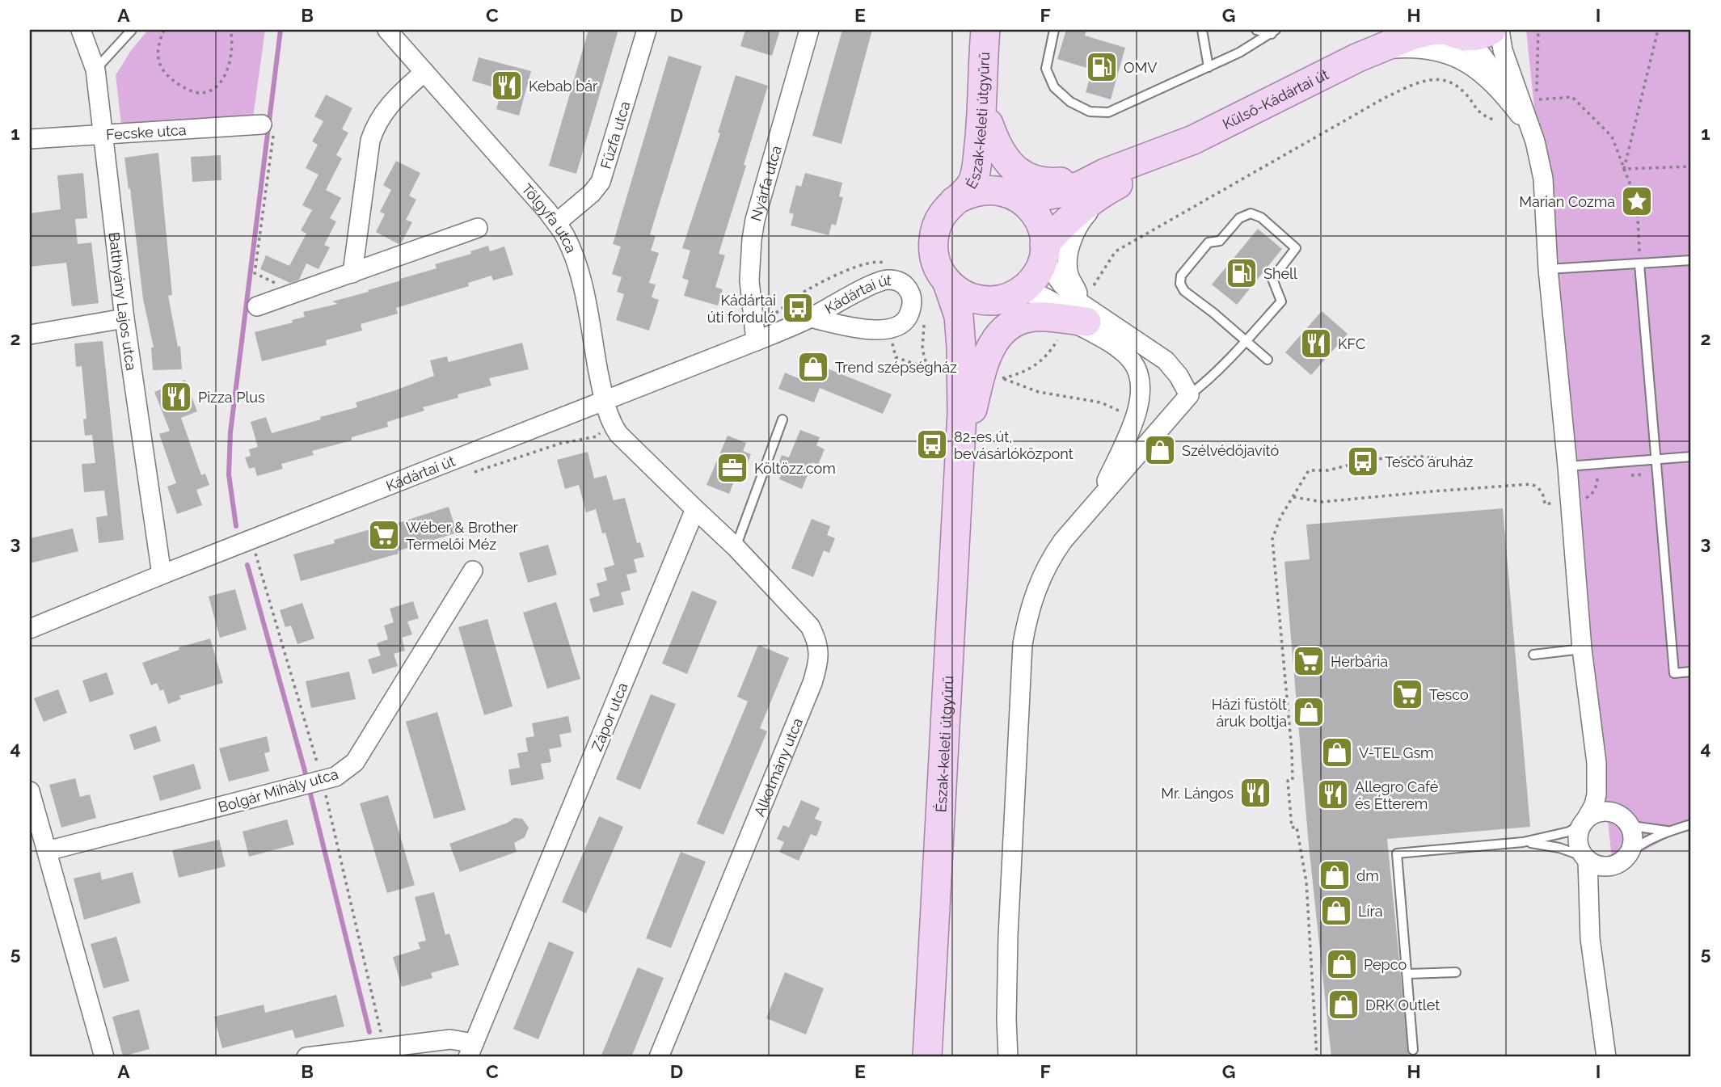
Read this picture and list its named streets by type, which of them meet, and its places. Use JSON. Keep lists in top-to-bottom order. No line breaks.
{"streets":{"main road":["Külső-Kádártai út","Észak-keleti útgyűrű"],"street":["Fecske utca","Fűzfa utca","Nyárfa utca","Tölgyfa utca","Kádártai út","Batthyány Lajos utca","Zápor utca","Alkotmány utca","Bolgár Mihály utca"]},"crossings":[["Fecske utca","Batthyány Lajos utca"],["Fűzfa utca","Tölgyfa utca"],["Nyárfa utca","Kádártai út"],["Tölgyfa utca","Kádártai út"],["Kádártai út","Batthyány Lajos utca"],["Zápor utca","Alkotmány utca"]],"places":{"fuel station":["OMV","Shell"],"restaurant":["Kebab bár","KFC","Pizza Plus","Mr. Lángos","Allegro Café és Étterem"],"place":["Marian Cozma"],"bus stop":["Kádártai úti forduló","82-es út, bevásárlóközpont","Tesco áruház"],"shop":["Trend szépségház","Szélvédőjavító","Házi füstölt áruk boltja","V-TEL Gsm","dm","Líra","Pepco","DRK Outlet"],"office":["Költözz.com"],"supermarket":["Wéber & Brother Termelői Méz","Herbária","Tesco"]},"grid":{"columns":["A","B","C","D","E","F","G","H","I"],"rows":["1","2","3","4","5"]}}
